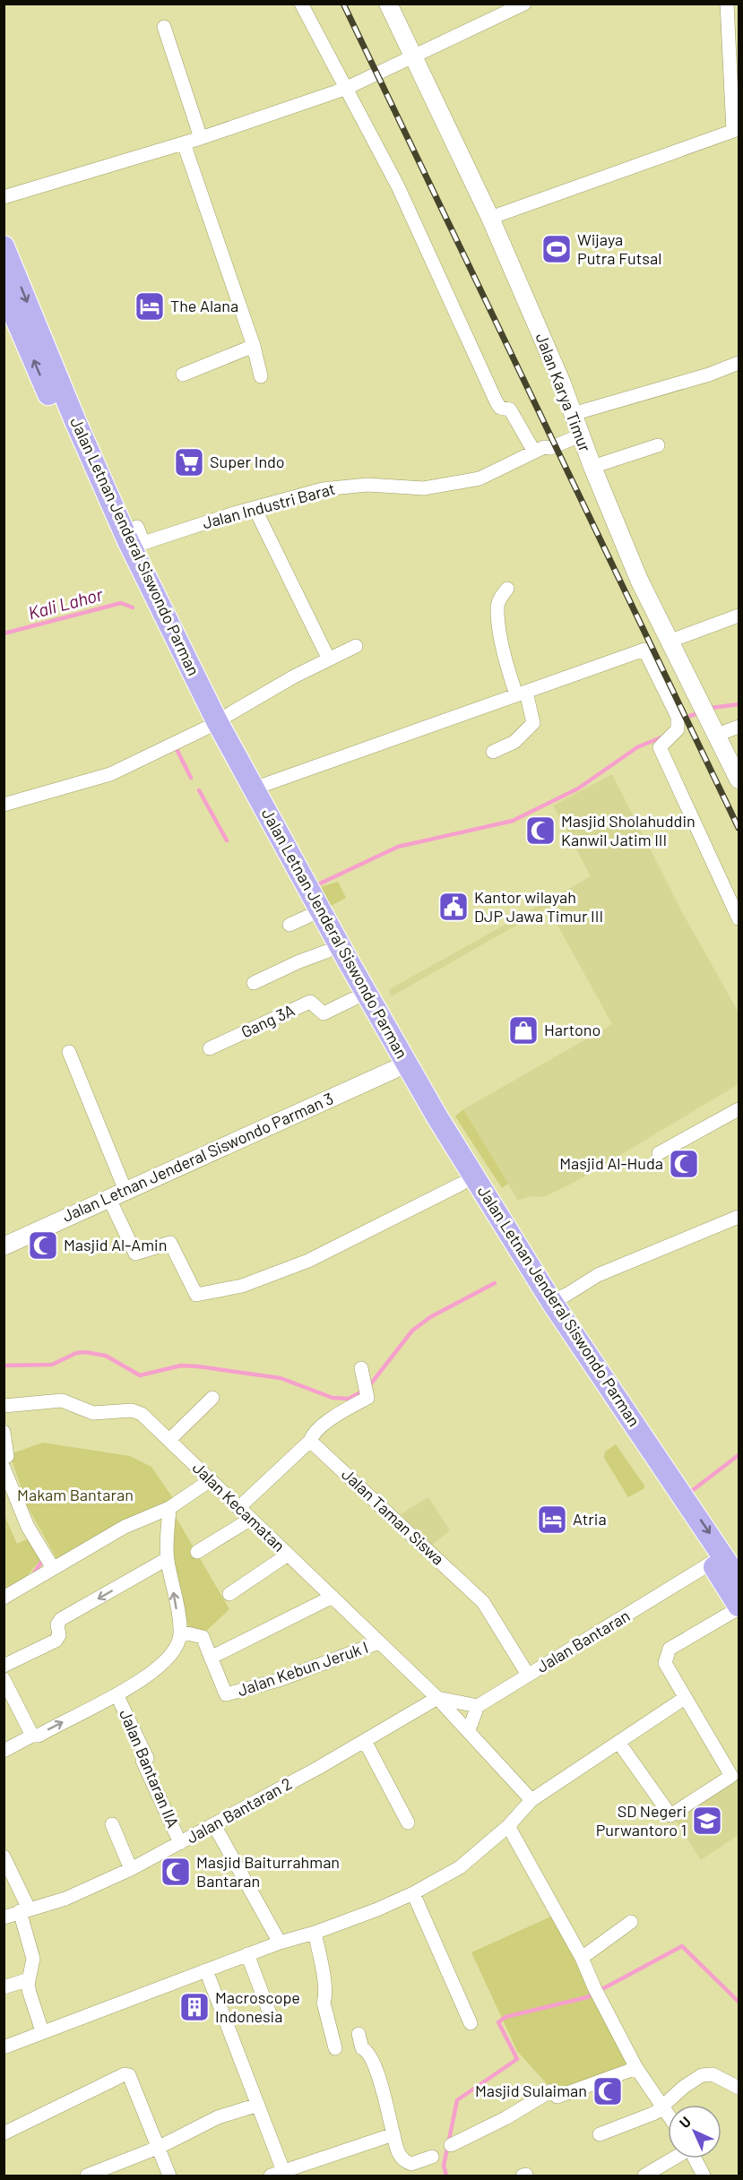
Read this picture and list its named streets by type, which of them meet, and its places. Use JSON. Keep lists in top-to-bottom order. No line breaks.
{"streets":{"main road":["Jalan Letnan Jenderal Siswondo Parman"],"street":["Jalan Karya Timur","Jalan Industri Barat","Gang 3A","Jalan Letnan Jenderal Siswondo Parman 3","Jalan Kecamatan","Jalan Taman Siswa","Jalan Bantaran","Jalan Kebun Jeruk I","Jalan Bantaran IIA","Jalan Bantaran 2"]},"crossings":[["Jalan Karya Timur","Jalan Industri Barat"],["Jalan Industri Barat","Jalan Letnan Jenderal Siswondo Parman"],["Jalan Letnan Jenderal Siswondo Parman","Gang 3A"],["Jalan Letnan Jenderal Siswondo Parman","Jalan Letnan Jenderal Siswondo Parman 3"],["Jalan Letnan Jenderal Siswondo Parman","Jalan Bantaran"],["Jalan Kecamatan","Jalan Kebun Jeruk I"],["Jalan Kecamatan","Jalan Bantaran 2"],["Jalan Taman Siswa","Jalan Bantaran"],["Jalan Bantaran IIA","Jalan Bantaran 2"]],"water":["Kali Lahor"],"parks":["Makam Bantaran"],"places":{"sports":["Wijaya Putra Futsal"],"hotel":["The Alana","Atria"],"supermarket":["Super Indo"],"mosque":["Masjid Sholahuddin Kanwil Jatim III","Masjid Al-Huda","Masjid Al-Amin","Masjid Baiturrahman Bantaran","Masjid Sulaiman"],"public building":["Kantor wilayah DJP Jawa Timur III"],"shop":["Hartono"],"school or university":["SD Negeri Purwantoro 1"],"building":["Macroscope Indonesia"]},"north":"top left"}
